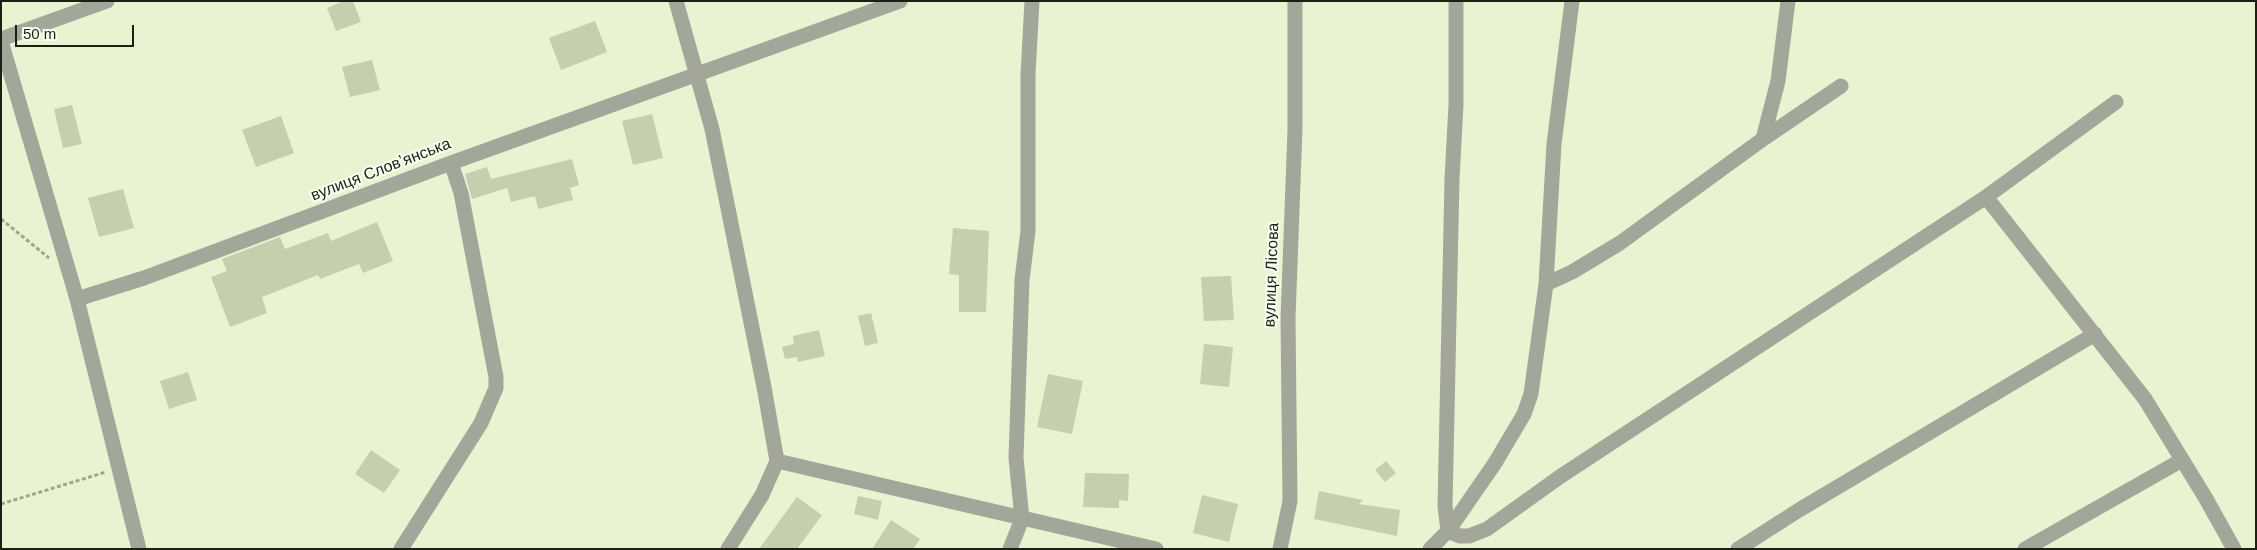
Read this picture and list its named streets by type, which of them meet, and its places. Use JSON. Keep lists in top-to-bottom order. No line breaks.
{"streets":{"street":["вулиця Словʼянська","вулиця Лісова"]},"scale_bar":"50 m"}
